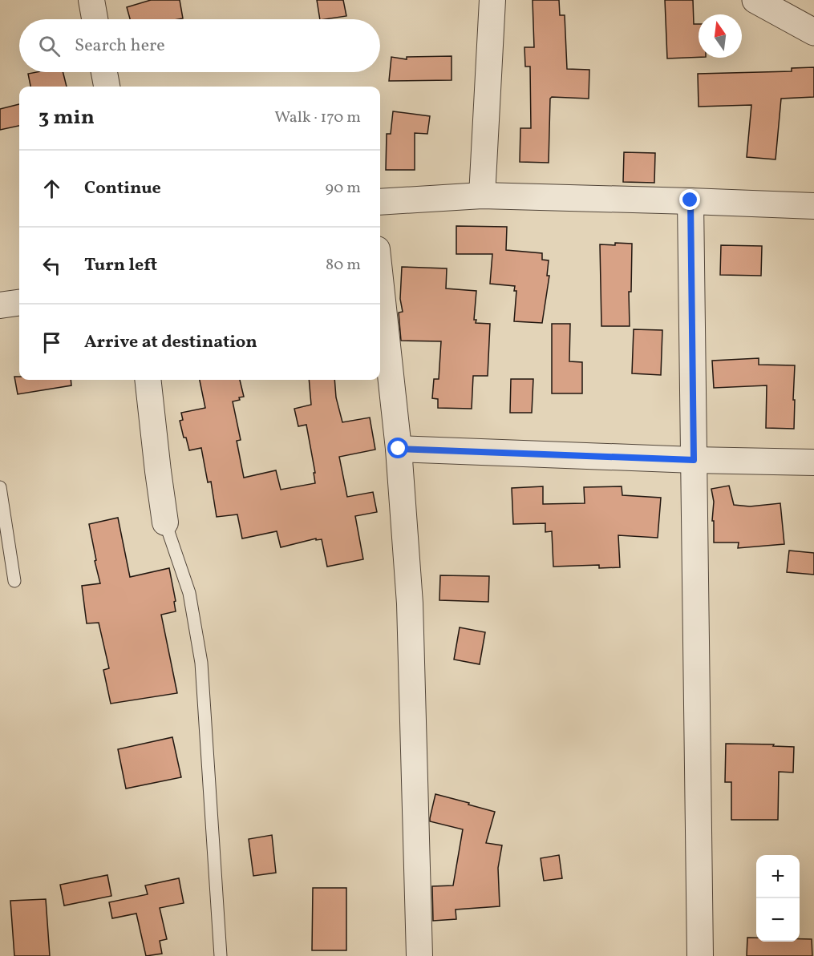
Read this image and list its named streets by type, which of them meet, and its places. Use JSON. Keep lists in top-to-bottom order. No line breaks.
{"north":"top","page":{"search":"Search here","heading":["3 min","Walk · 170 m"],"list":[["Continue","90 m"],["Turn left","80 m"],"Arrive at destination"],"map_buttons":["+","−"]}}
